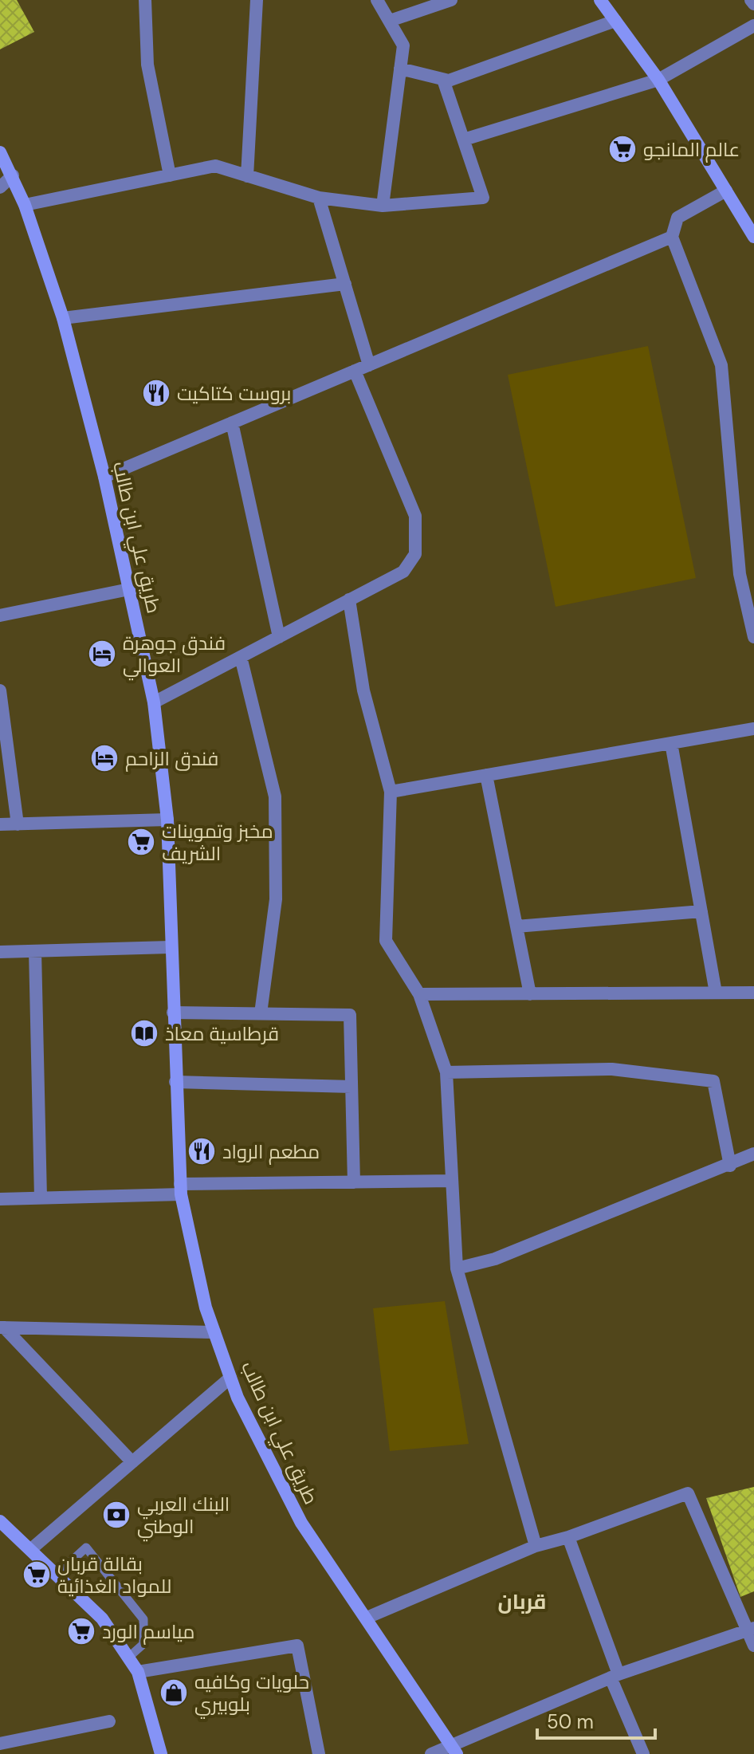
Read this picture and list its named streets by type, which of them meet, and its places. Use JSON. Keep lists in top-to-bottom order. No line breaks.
{"streets":{"main road":["طريق علي ابن طالب"]},"districts":["قربان"],"places":{"supermarket":["عالم المانجو","مخبز وتموينات الشريف","بقالة قربان للمواد الغذائية","مياسم الورد"],"restaurant":["بروست كتاكيت","مطعم الرواد"],"hotel":["فندق جوهرة العوالي","فندق الزاحم"],"library":["قرطاسية معاذ"],"bank":["البنك العربي الوطني"],"shop":["حلويات وكافيه بلوبيري"]},"scale_bar":"50 m"}
